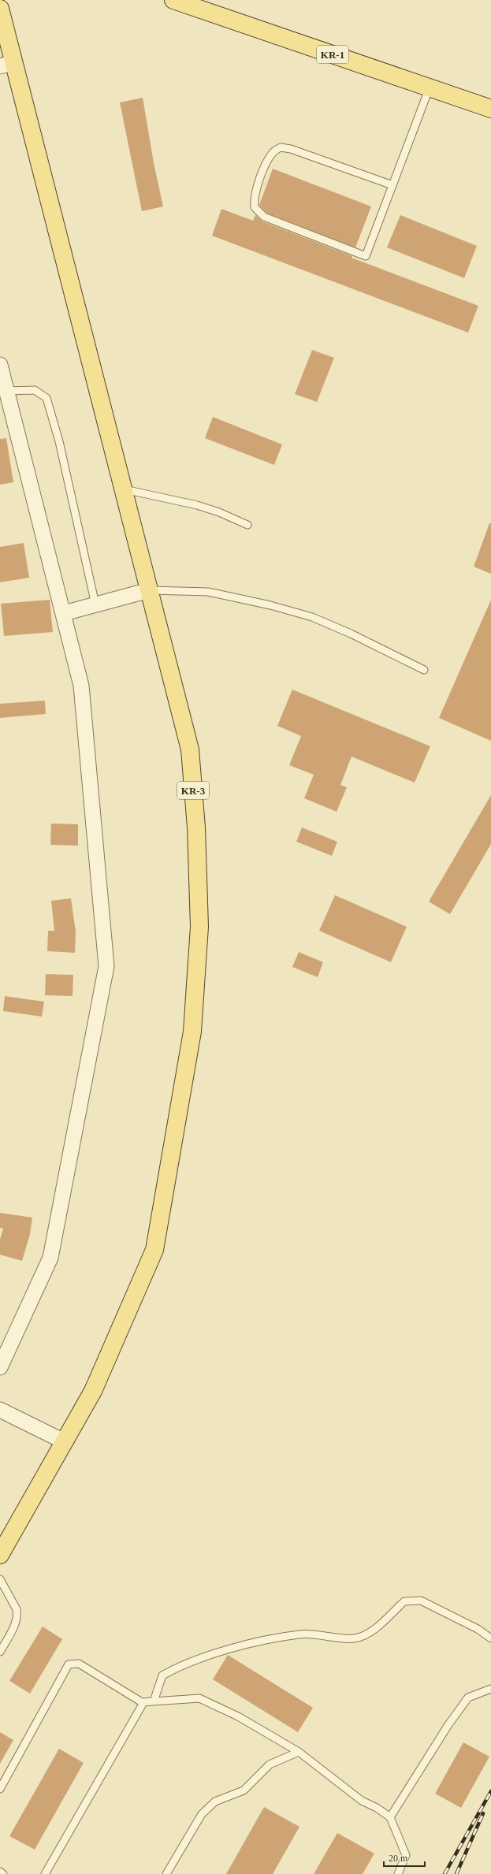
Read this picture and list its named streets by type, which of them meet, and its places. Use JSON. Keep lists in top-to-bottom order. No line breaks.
{"streets":{"main road":["KR-1","KR-3"]},"scale_bar":"20 m"}
